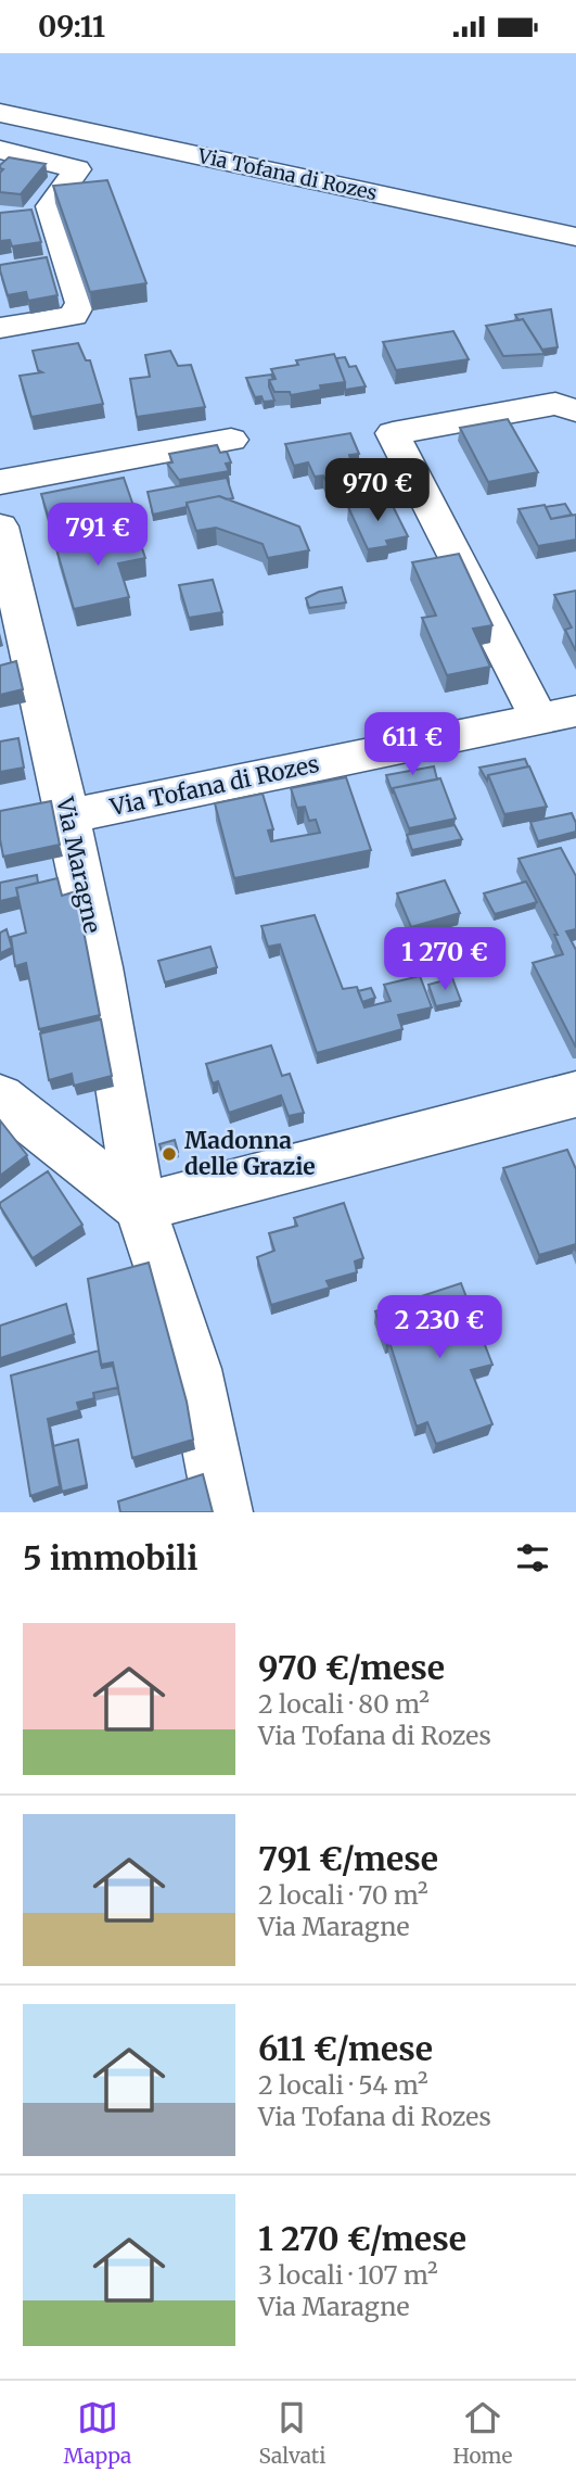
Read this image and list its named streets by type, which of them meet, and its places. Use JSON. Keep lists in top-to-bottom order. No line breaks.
{"streets":{"street":["Via Tofana di Rozes","Via Maragne"]},"crossings":[["Via Tofana di Rozes","Via Maragne"]],"places":["Madonna delle Grazie"],"page":{"status":"09:11","price":["970 €","791 €","611 €","1 270 €","2 230 €"],"heading":"5 immobili","list":[{"name":"970 €/mese","note":"2 locali · 80 m² · Via Tofana di Rozes"},{"name":"791 €/mese","note":"2 locali · 70 m² · Via Maragne"},{"name":"611 €/mese","note":"2 locali · 54 m² · Via Tofana di Rozes"},{"name":"1 270 €/mese","note":"3 locali · 107 m² · Via Maragne"}],"tabs":["Mappa","Salvati","Home"]}}
